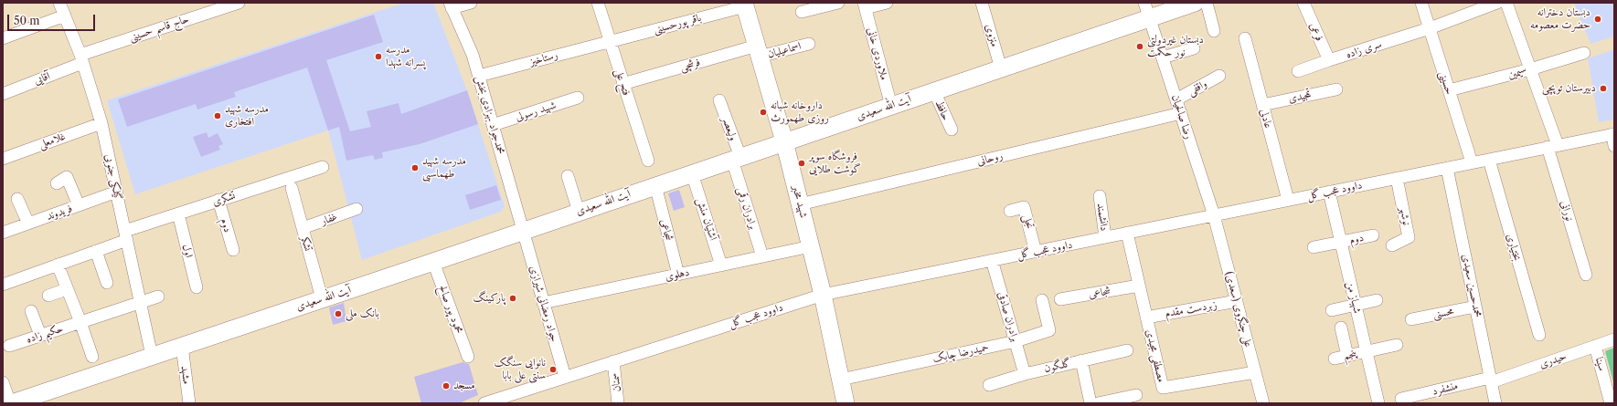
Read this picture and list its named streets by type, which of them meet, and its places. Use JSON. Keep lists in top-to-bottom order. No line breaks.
{"streets":{"main road":["آیت الله سعیدی","شهید مخبر"],"street":["باقر پورحسینی","حاج قاسم حسینی","فرعی","منزوی","سری زاده","اسماعیلیان","ملاوردی خانی","رستاخیز","فرشچی","سیمین","آقایی","فتح علی","حسینی","واقفی","تمجیدی","حافظ","شهید رسولی","محمدجواد بهزادی بخش","رضا صالحیان","عادلی","ولیعصر","غلامعلی","روحانی","گیلکی جنوبی","داوود عجب گل","تشکری","برادران رقمی","نورانی","فریدوند","نوشهر","دانشمند","غفار","آشتیان منش","تجلی","دوم","شجاعی","تشکر","بختیاری","اول","دهلوی","محمدحسین سعیدی","شهباز من","جواد رمضانی شیرازی","محمود پور صالح","زبردست مقدم","علی چنگروی (سعدی)","محسنی","برادران صادقی","حکیم زاده","حمیدرضا چابک","پنجم","مصطفی مجیدی","حیدری","سینا","گلگون","مشهد","سمنان","منشفرد"]},"crossings":[["باقر پورحسینی","رستاخیز"],["باقر پورحسینی","فتح علی"],["باقر پورحسینی","شهید مخبر"],["حاج قاسم حسینی","آقایی"],["حاج قاسم حسینی","گیلکی جنوبی"],["فرعی","سری زاده"],["منزوی","آیت الله سعیدی"],["سری زاده","حسینی"],["اسماعیلیان","فرشچی"],["اسماعیلیان","شهید مخبر"],["ملاوردی خانی","آیت الله سعیدی"],["رستاخیز","فتح علی"],["رستاخیز","محمدجواد بهزادی بخش"],["فرشچی","فتح علی"],["فرشچی","شهید مخبر"],["سیمین","حسینی"],["آقایی","گیلکی جنوبی"],["حسینی","داوود عجب گل"],["واقفی","رضا صالحیان"],["تمجیدی","عادلی"],["آیت الله سعیدی","حافظ"],["آیت الله سعیدی","محمدجواد بهزادی بخش"],["آیت الله سعیدی","رضا صالحیان"],["آیت الله سعیدی","ولیعصر"],["آیت الله سعیدی","گیلکی جنوبی"],["آیت الله سعیدی","شهید مخبر"],["آیت الله سعیدی","برادران رقمی"],["آیت الله سعیدی","آشتیان منش"],["آیت الله سعیدی","شجاعی"],["آیت الله سعیدی","تشکر"],["آیت الله سعیدی","جواد رمضانی شیرازی"],["آیت الله سعیدی","محمود پور صالح"],["آیت الله سعیدی","مشهد"],["شهید رسولی","محمدجواد بهزادی بخش"],["محمدجواد بهزادی بخش","جواد رمضانی شیرازی"],["رضا صالحیان","روحانی"],["رضا صالحیان","داوود عجب گل"],["رضا صالحیان","علی چنگروی (سعدی)"],["عادلی","داوود عجب گل"],["ولیعصر","برادران رقمی"],["غلامعلی","گیلکی جنوبی"],["روحانی","شهید مخبر"],["گیلکی جنوبی","تشکری"],["گیلکی جنوبی","فریدوند"],["گیلکی جنوبی","حکیم زاده"],["داوود عجب گل","شهید مخبر"],["داوود عجب گل","نورانی"],["داوود عجب گل","نوشهر"],["داوود عجب گل","دانشمند"],["داوود عجب گل","تجلی"],["داوود عجب گل","بختیاری"],["داوود عجب گل","محمدحسین سعیدی"],["داوود عجب گل","شهباز من"],["داوود عجب گل","جواد رمضانی شیرازی"],["داوود عجب گل","علی چنگروی (سعدی)"],["داوود عجب گل","برادران صادقی"],["داوود عجب گل","مصطفی مجیدی"],["داوود عجب گل","سمنان"],["تشکری","دوم"],["تشکری","اول"],["شهید مخبر","دهلوی"],["شهید مخبر","حمیدرضا چابک"],["برادران رقمی","دهلوی"],["غفار","تشکر"],["آشتیان منش","دهلوی"],["دوم","شهباز من"],["شجاعی","دهلوی"],["شجاعی","مصطفی مجیدی"],["دهلوی","جواد رمضانی شیرازی"],["محمدحسین سعیدی","محسنی"],["محمدحسین سعیدی","حیدری"],["محمدحسین سعیدی","منشفرد"],["شهباز من","پنجم"],["زبردست مقدم","علی چنگروی (سعدی)"],["زبردست مقدم","مصطفی مجیدی"],["علی چنگروی (سعدی)","مصطفی مجیدی"],["برادران صادقی","حمیدرضا چابک"],["برادران صادقی","گلگون"],["حیدری","سینا"],["حیدری","منشفرد"]],"places":["دبستان دخترانه حضرت معصومه","دبستان غیردولتی نور حکمت","مدرسه پسرانه شهدا","دبیرستان توپچی","داروخانه شبانه روزی طهمورث","مدرسه شهید افتخاری","فروشگاه سوپر گوشت طلایی","مدرسه شهید طهماسبی","پارکینگ","بانک ملی","نانوایی سنگک سنتی علی بابا","مسجد"],"scale_bar":"50 m"}
